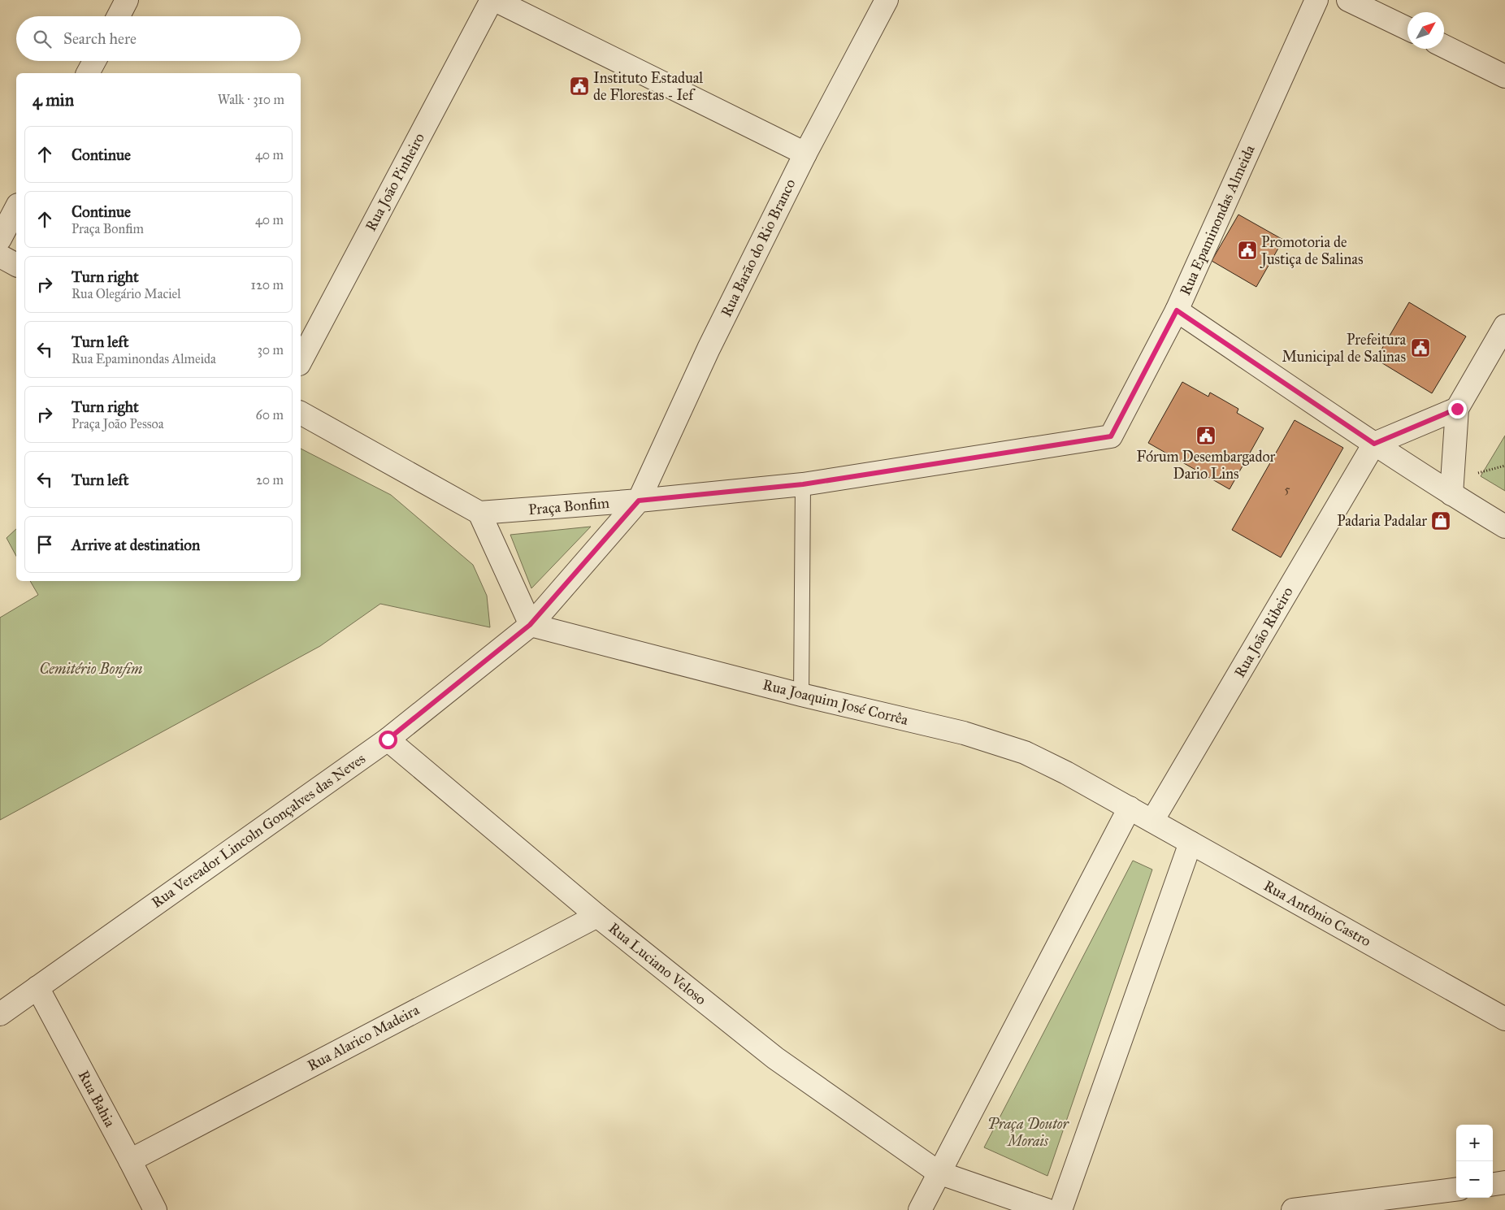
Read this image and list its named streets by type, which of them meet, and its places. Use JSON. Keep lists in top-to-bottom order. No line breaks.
{"streets":{"street":["Rua João Pinheiro","Rua Epaminondas Almeida","Rua Barão do Rio Branco","Praça Bonfim","Rua João Ribeiro","Rua Joaquim José Corrêa","Rua Vereador Lincoln Gonçalves das Neves","Rua Antônio Castro","Rua Luciano Veloso","Rua Alarico Madeira","Rua Bahia"]},"crossings":[["Rua Barão do Rio Branco","Praça Bonfim"],["Praça Bonfim","Rua Joaquim José Corrêa"],["Praça Bonfim","Rua Vereador Lincoln Gonçalves das Neves"],["Rua João Ribeiro","Rua Antônio Castro"],["Rua Joaquim José Corrêa","Rua Vereador Lincoln Gonçalves das Neves"],["Rua Joaquim José Corrêa","Rua Antônio Castro"],["Rua Vereador Lincoln Gonçalves das Neves","Rua Luciano Veloso"],["Rua Vereador Lincoln Gonçalves das Neves","Rua Bahia"],["Rua Luciano Veloso","Rua Alarico Madeira"],["Rua Alarico Madeira","Rua Bahia"]],"parks":["Cemitério Bonfim","Praça Doutor Morais"],"places":{"public building":["Instituto Estadual de Florestas - Ief","Promotoria de Justiça de Salinas","Prefeitura Municipal de Salinas","Fórum Desembargador Dario Lins"],"shop":["Padaria Padalar"]},"house_numbers":["5"],"north":"top right","page":{"search":"Search here","heading":["4 min","Walk · 310 m"],"list":[["Continue","40 m"],["Continue","Praça Bonfim","40 m"],["Turn right","Rua Olegário Maciel","120 m"],["Turn left","Rua Epaminondas Almeida","30 m"],["Turn right","Praça João Pessoa","60 m"],["Turn left","20 m"],"Arrive at destination"],"map_buttons":["+","−"]}}
